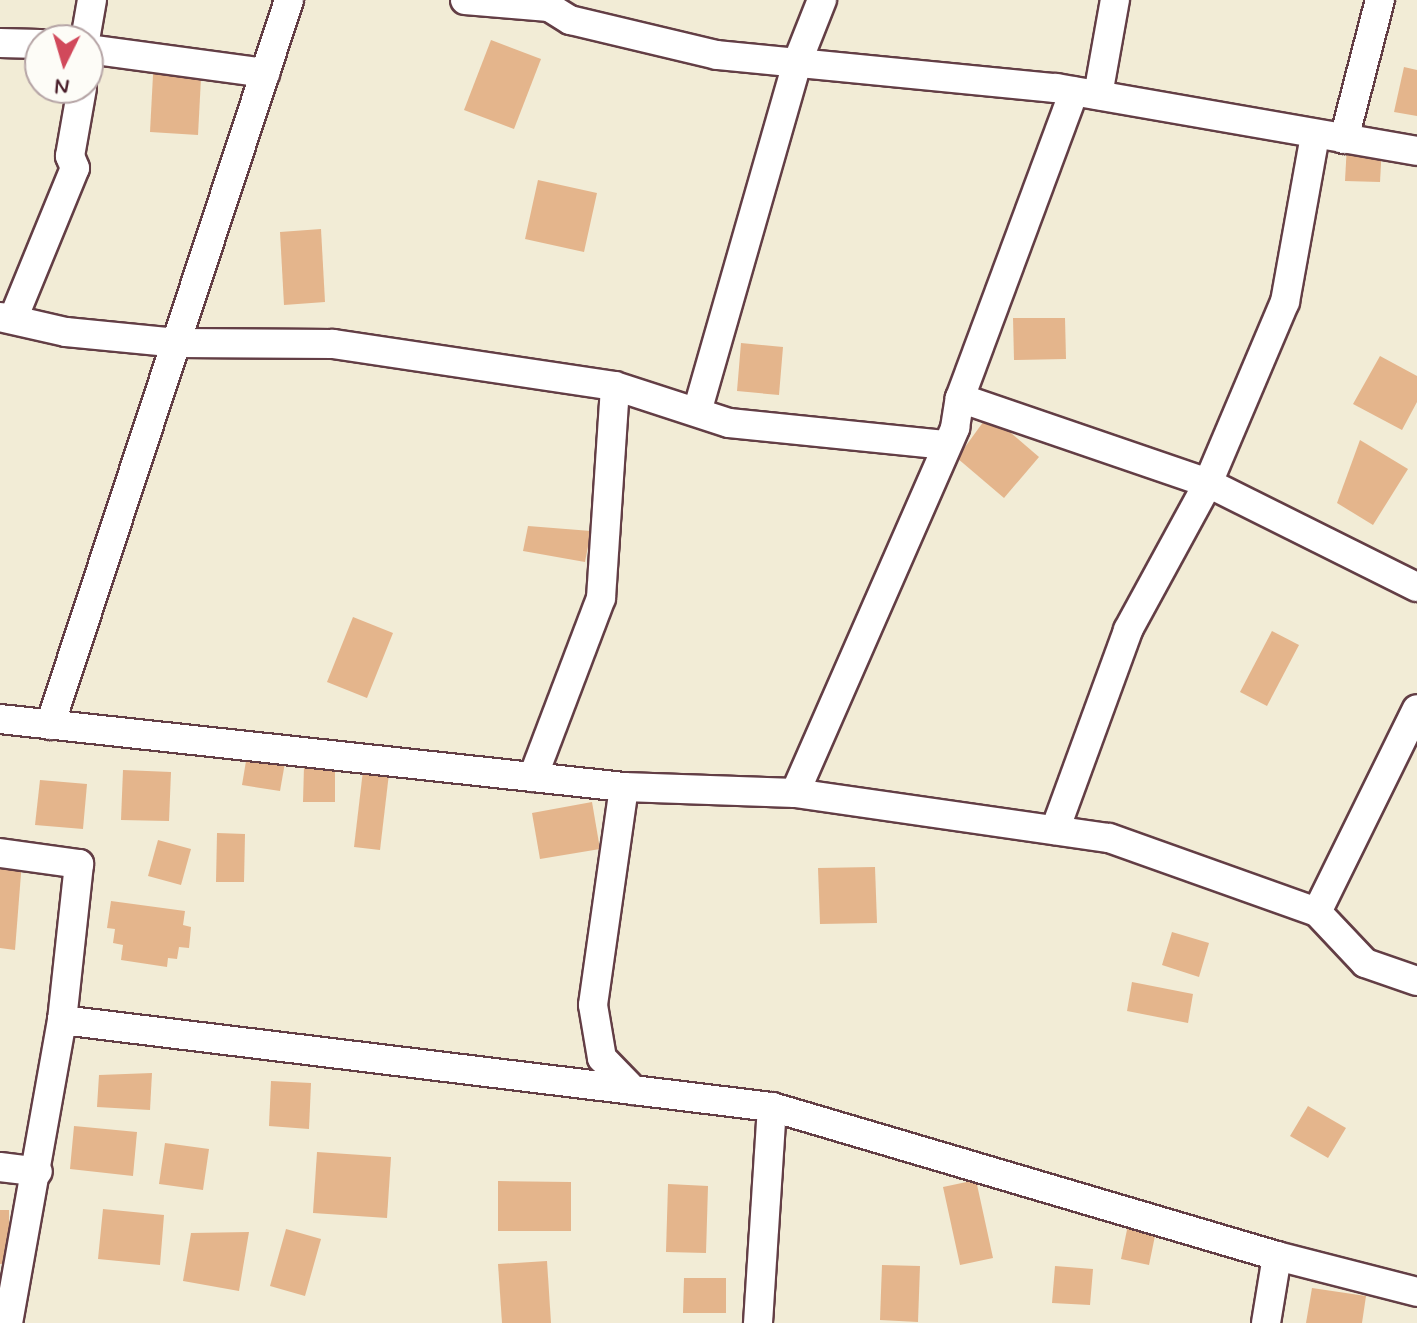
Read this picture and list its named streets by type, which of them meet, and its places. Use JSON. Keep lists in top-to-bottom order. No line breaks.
{"north":"bottom"}
